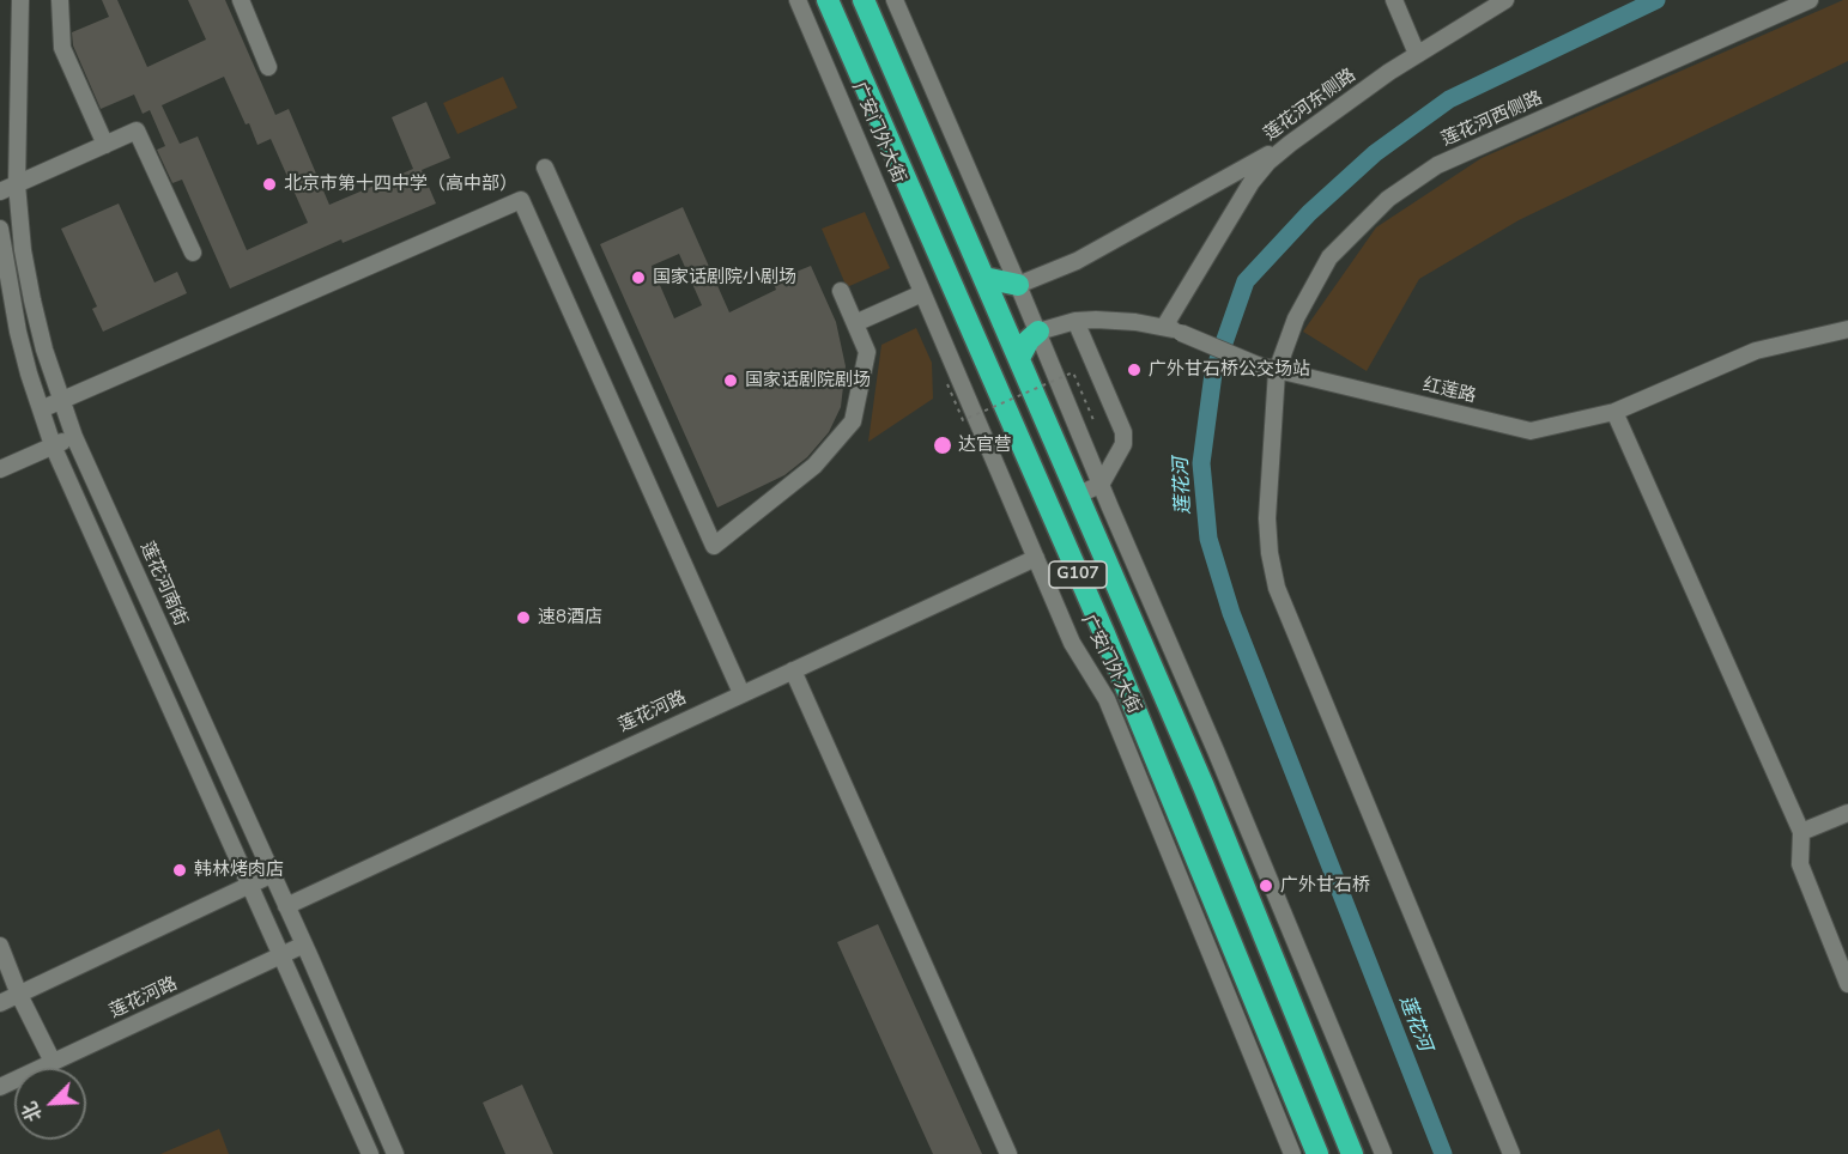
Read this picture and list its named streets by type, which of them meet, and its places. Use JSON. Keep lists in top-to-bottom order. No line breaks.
{"streets":{"highway":["广安门外大街","G107"],"street":["莲花河东侧路","莲花河西侧路","红莲路","莲花河南街","莲花河路"]},"crossings":[["莲花河东侧路","红莲路"],["莲花河西侧路","红莲路"],["广安门外大街","莲花河路"],["莲花河南街","莲花河路"]],"water":["莲花河"],"places":["北京市第十四中学（高中部）","国家话剧院小剧场","广外甘石桥公交场站","国家话剧院剧场","达官营","速8酒店","韩林烤肉店","广外甘石桥"],"north":"bottom left"}
